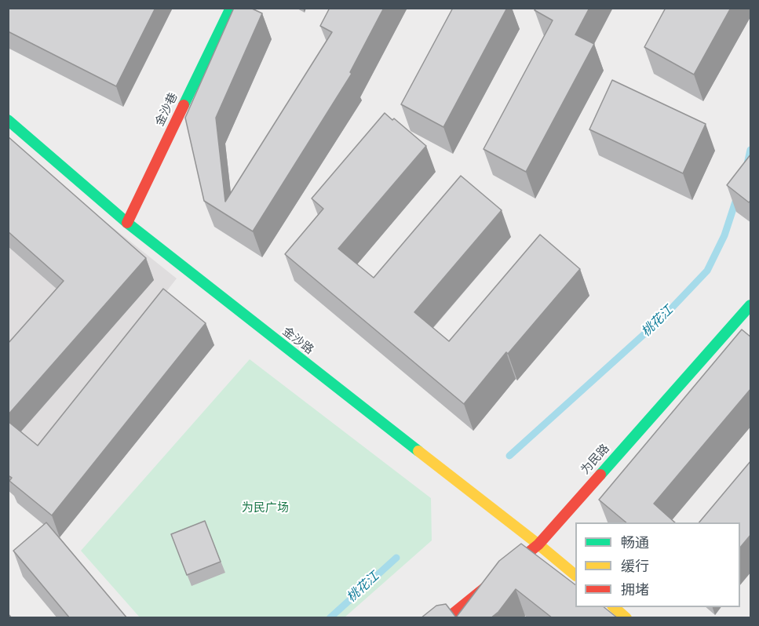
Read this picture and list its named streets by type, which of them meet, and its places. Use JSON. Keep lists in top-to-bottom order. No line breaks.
{"streets":{"street":["金沙巷","金沙路","为民路"]},"crossings":[["金沙巷","金沙路"],["金沙路","为民路"]],"water":["桃花江"],"parks":["为民广场"],"legend":["畅通","缓行","拥堵"]}
